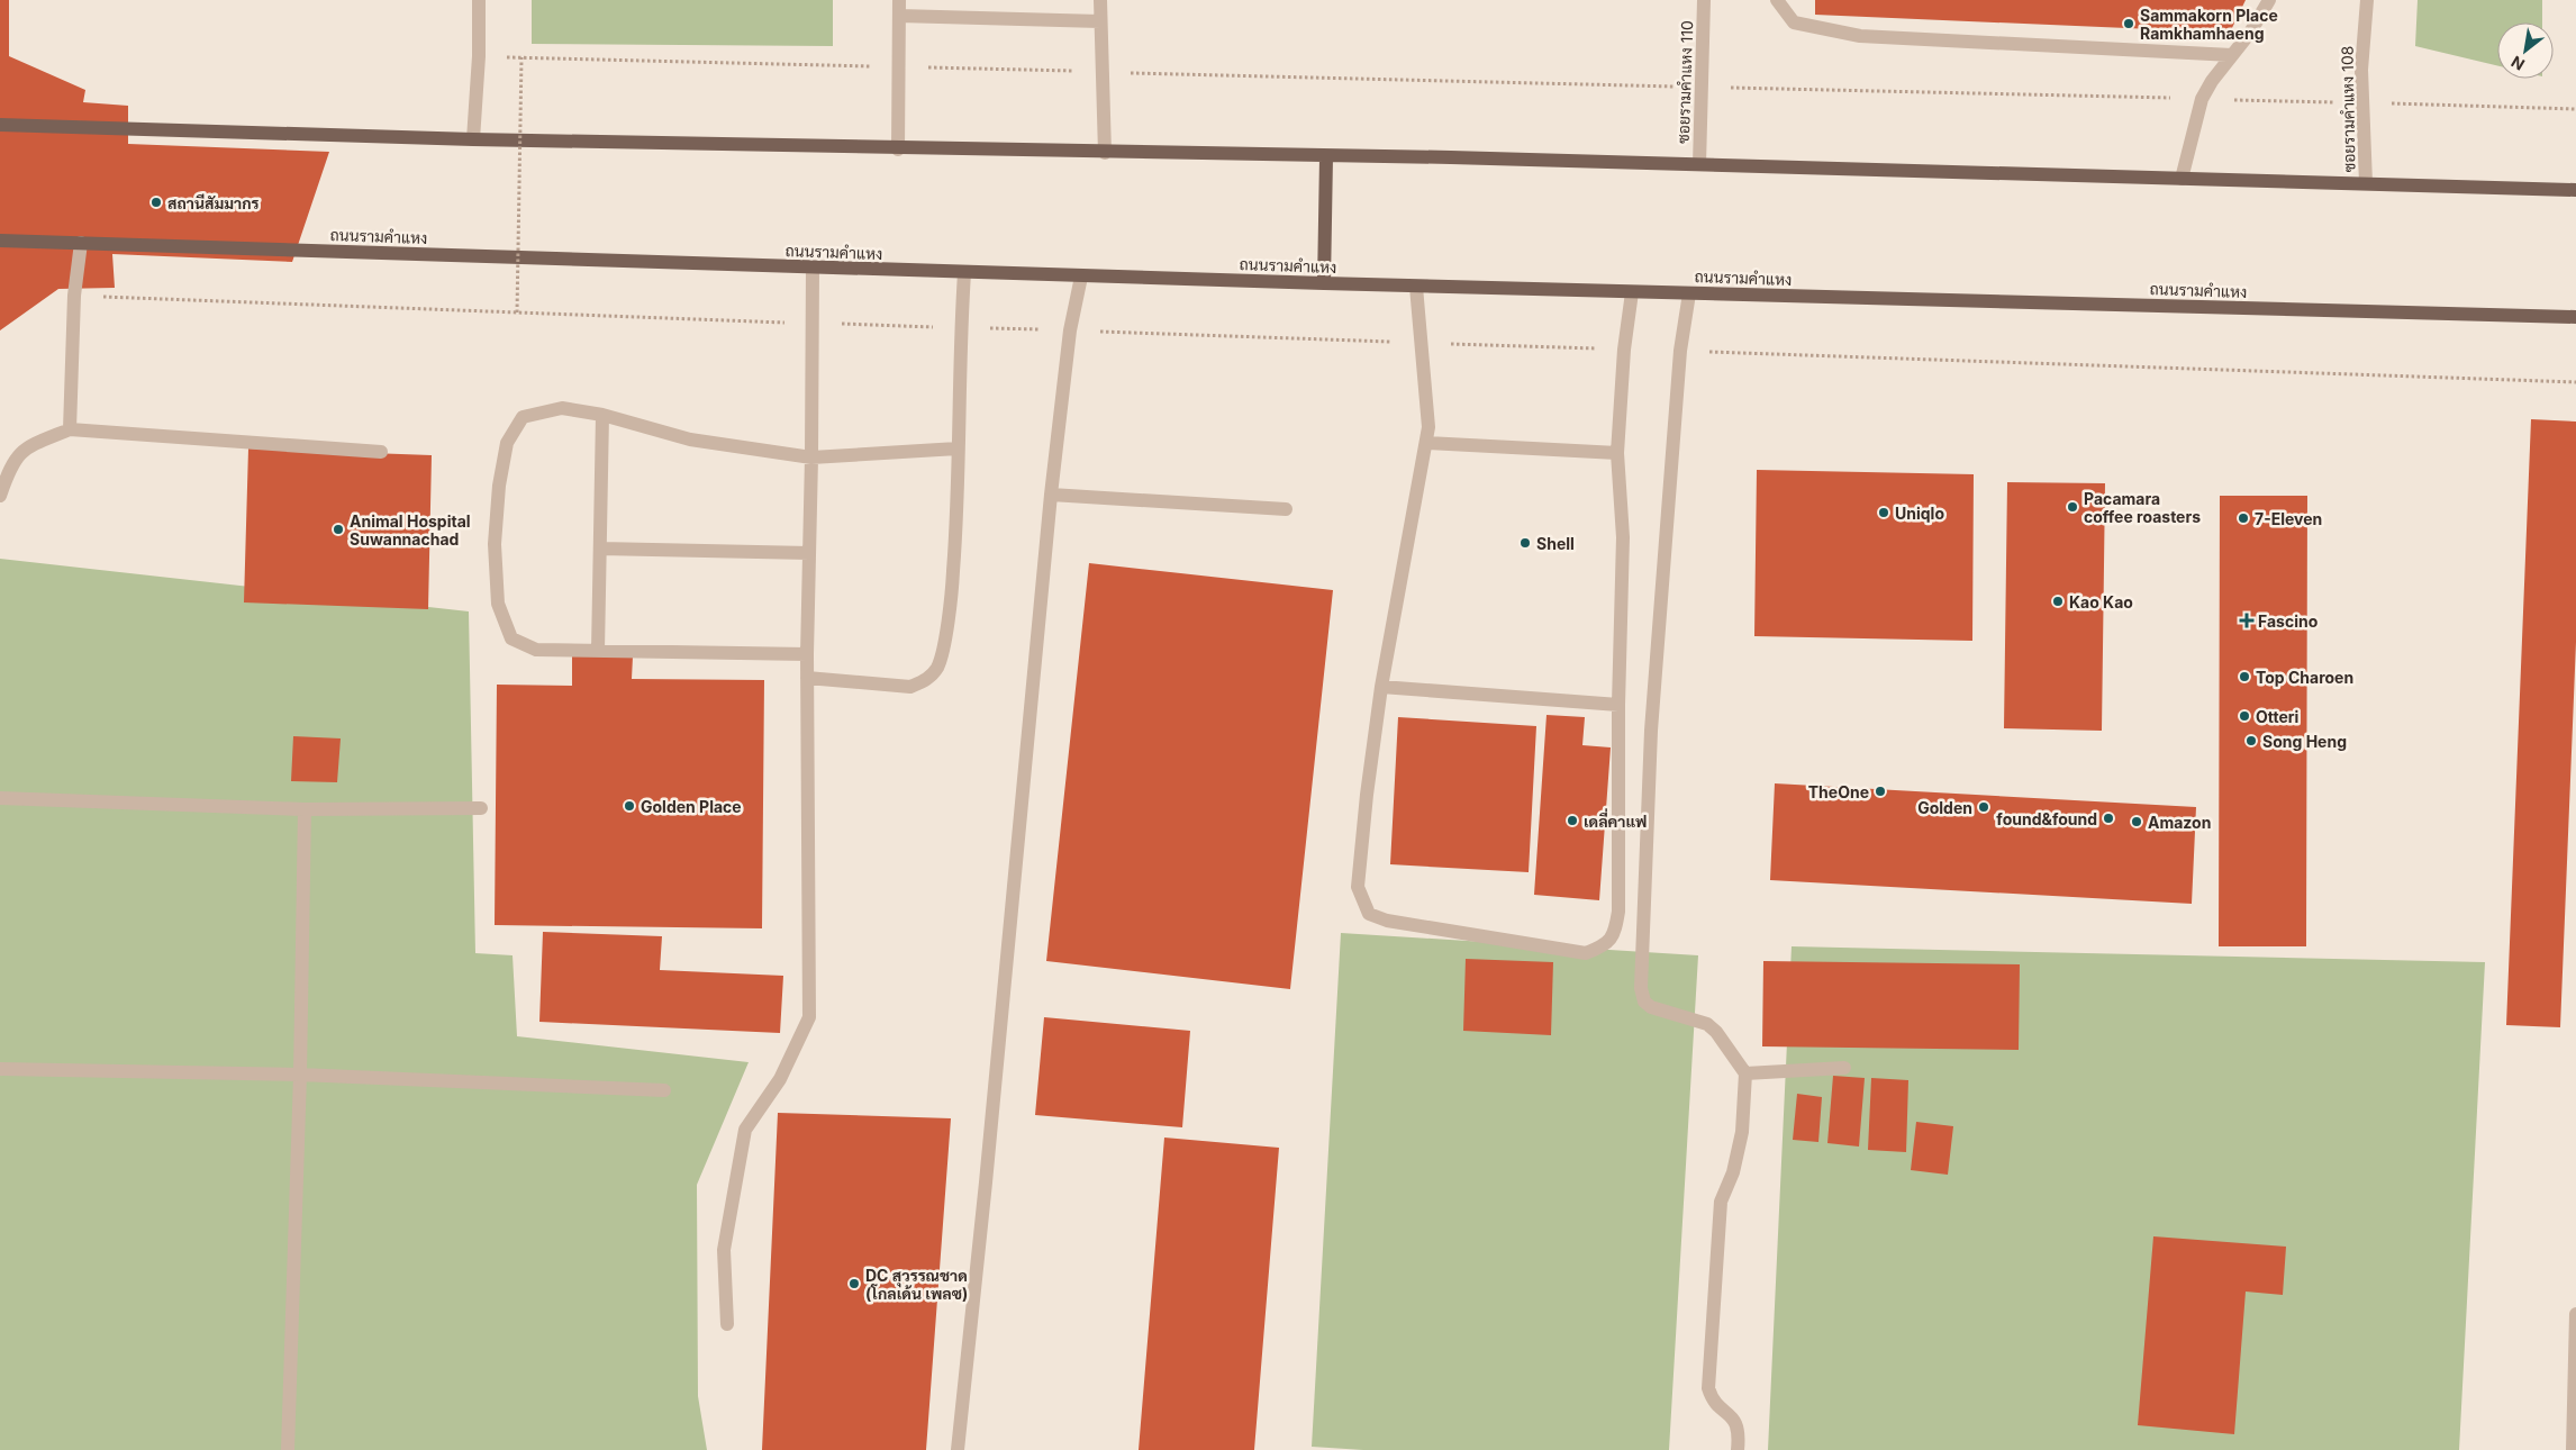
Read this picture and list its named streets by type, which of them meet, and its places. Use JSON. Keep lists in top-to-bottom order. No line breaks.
{"streets":{"main road":["ถนนรามคำแหง"],"street":["ซอยรามคำแหง 110","ซอยรามคำแหง 108"]},"places":{"other":["Sammakorn Place Ramkhamhaeng","สถานีสัมมากร","Pacamara coffee roasters","Uniqlo","7-Eleven","Animal Hospital Suwannachad","Shell","Kao Kao","Top Charoen","Otteri","Song Heng","TheOne","Golden Place","Golden","found&found","เดลี่คาแฟ","Amazon","DC สุวรรณชาด (โกลเด้น เพลซ)"],"health":["Fascino"]},"north":"bottom left"}
